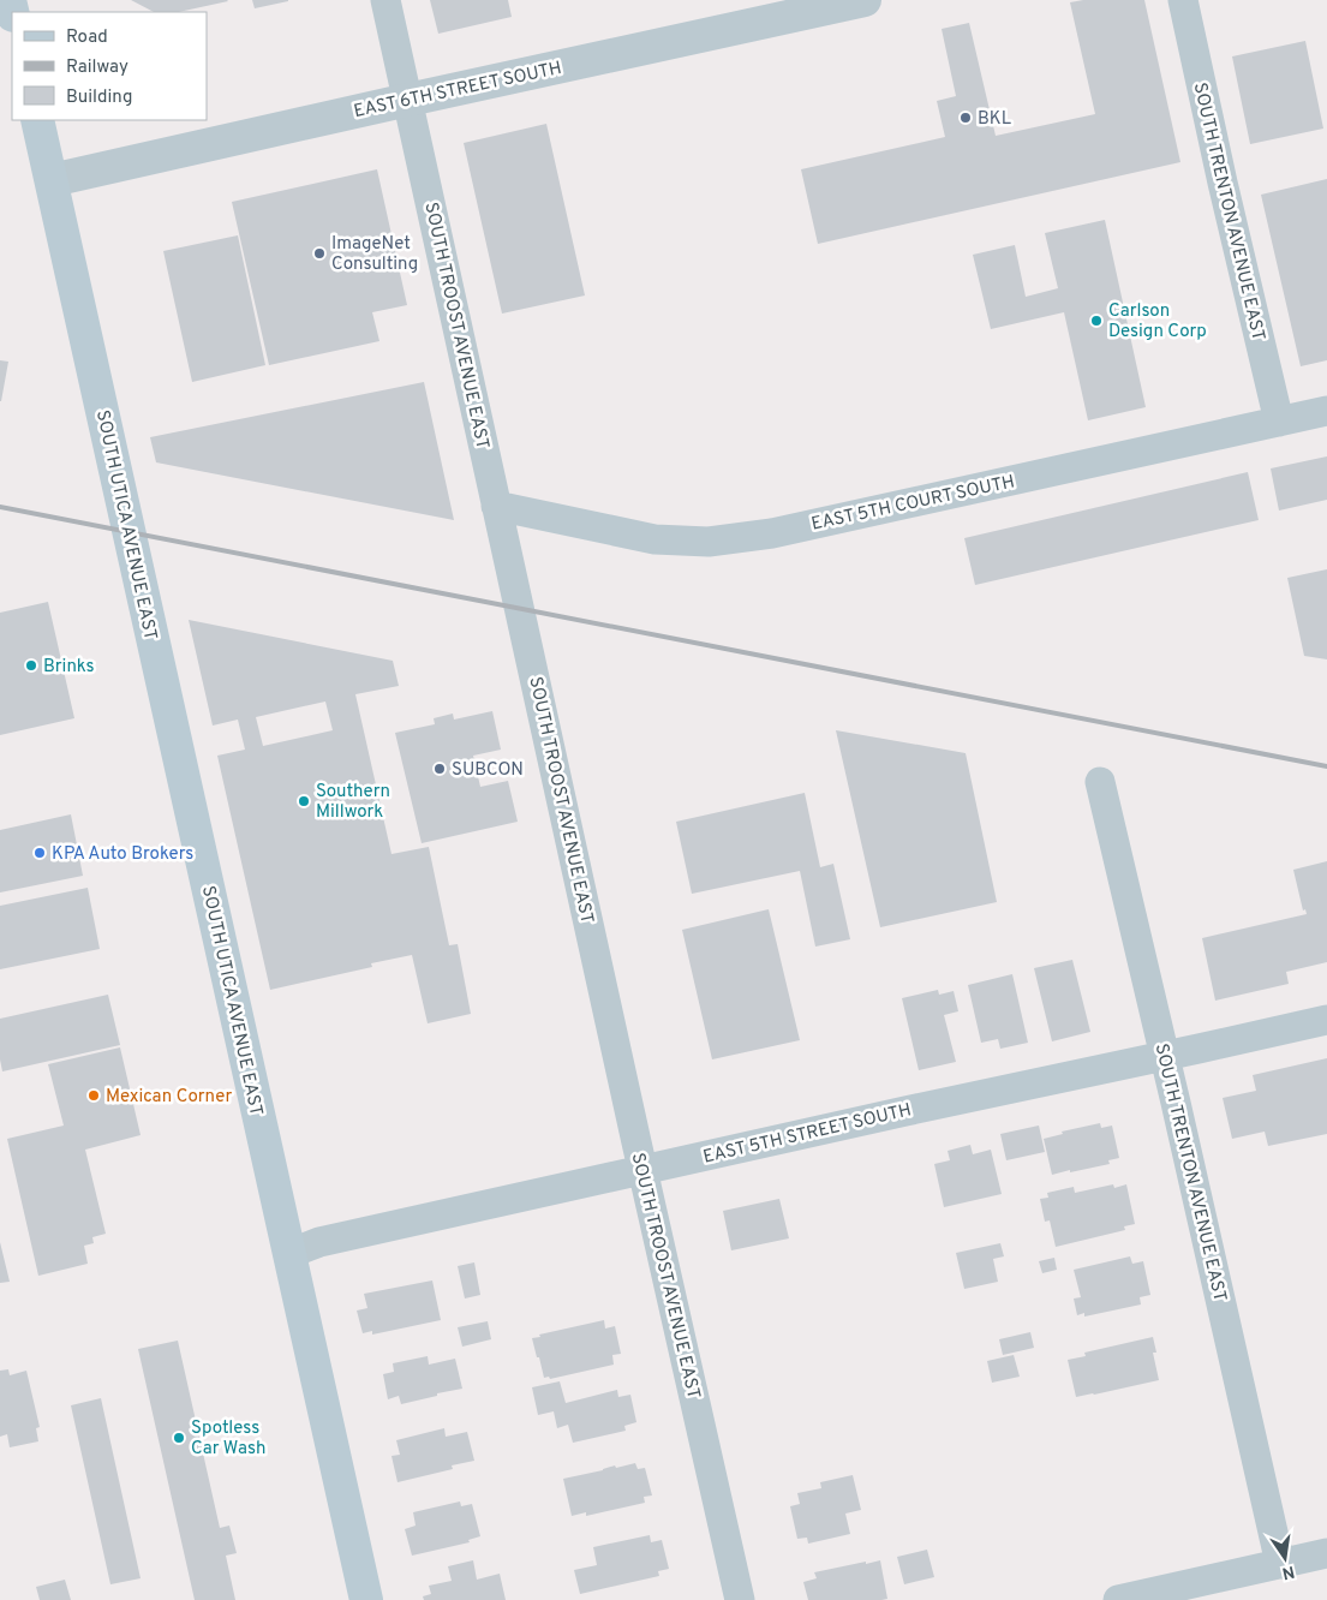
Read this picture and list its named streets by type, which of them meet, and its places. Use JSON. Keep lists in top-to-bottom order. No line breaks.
{"streets":{"main road":["SOUTH UTICA AVENUE EAST"],"street":["EAST 6TH STREET SOUTH","SOUTH TRENTON AVENUE EAST","SOUTH TROOST AVENUE EAST","EAST 5TH COURT SOUTH","EAST 5TH STREET SOUTH"]},"crossings":[["EAST 6TH STREET SOUTH","SOUTH TROOST AVENUE EAST"],["EAST 6TH STREET SOUTH","SOUTH UTICA AVENUE EAST"],["SOUTH TRENTON AVENUE EAST","EAST 5TH COURT SOUTH"],["SOUTH TRENTON AVENUE EAST","EAST 5TH STREET SOUTH"],["SOUTH TROOST AVENUE EAST","EAST 5TH COURT SOUTH"],["SOUTH TROOST AVENUE EAST","EAST 5TH STREET SOUTH"],["SOUTH UTICA AVENUE EAST","EAST 5TH STREET SOUTH"]],"places":["BKL","ImageNet Consulting","Carlson Design Corp","Brinks","SUBCON","Southern Millwork","KPA Auto Brokers","Mexican Corner","Spotless Car Wash"],"legend":["Road","Railway","Building"],"north":"bottom"}
